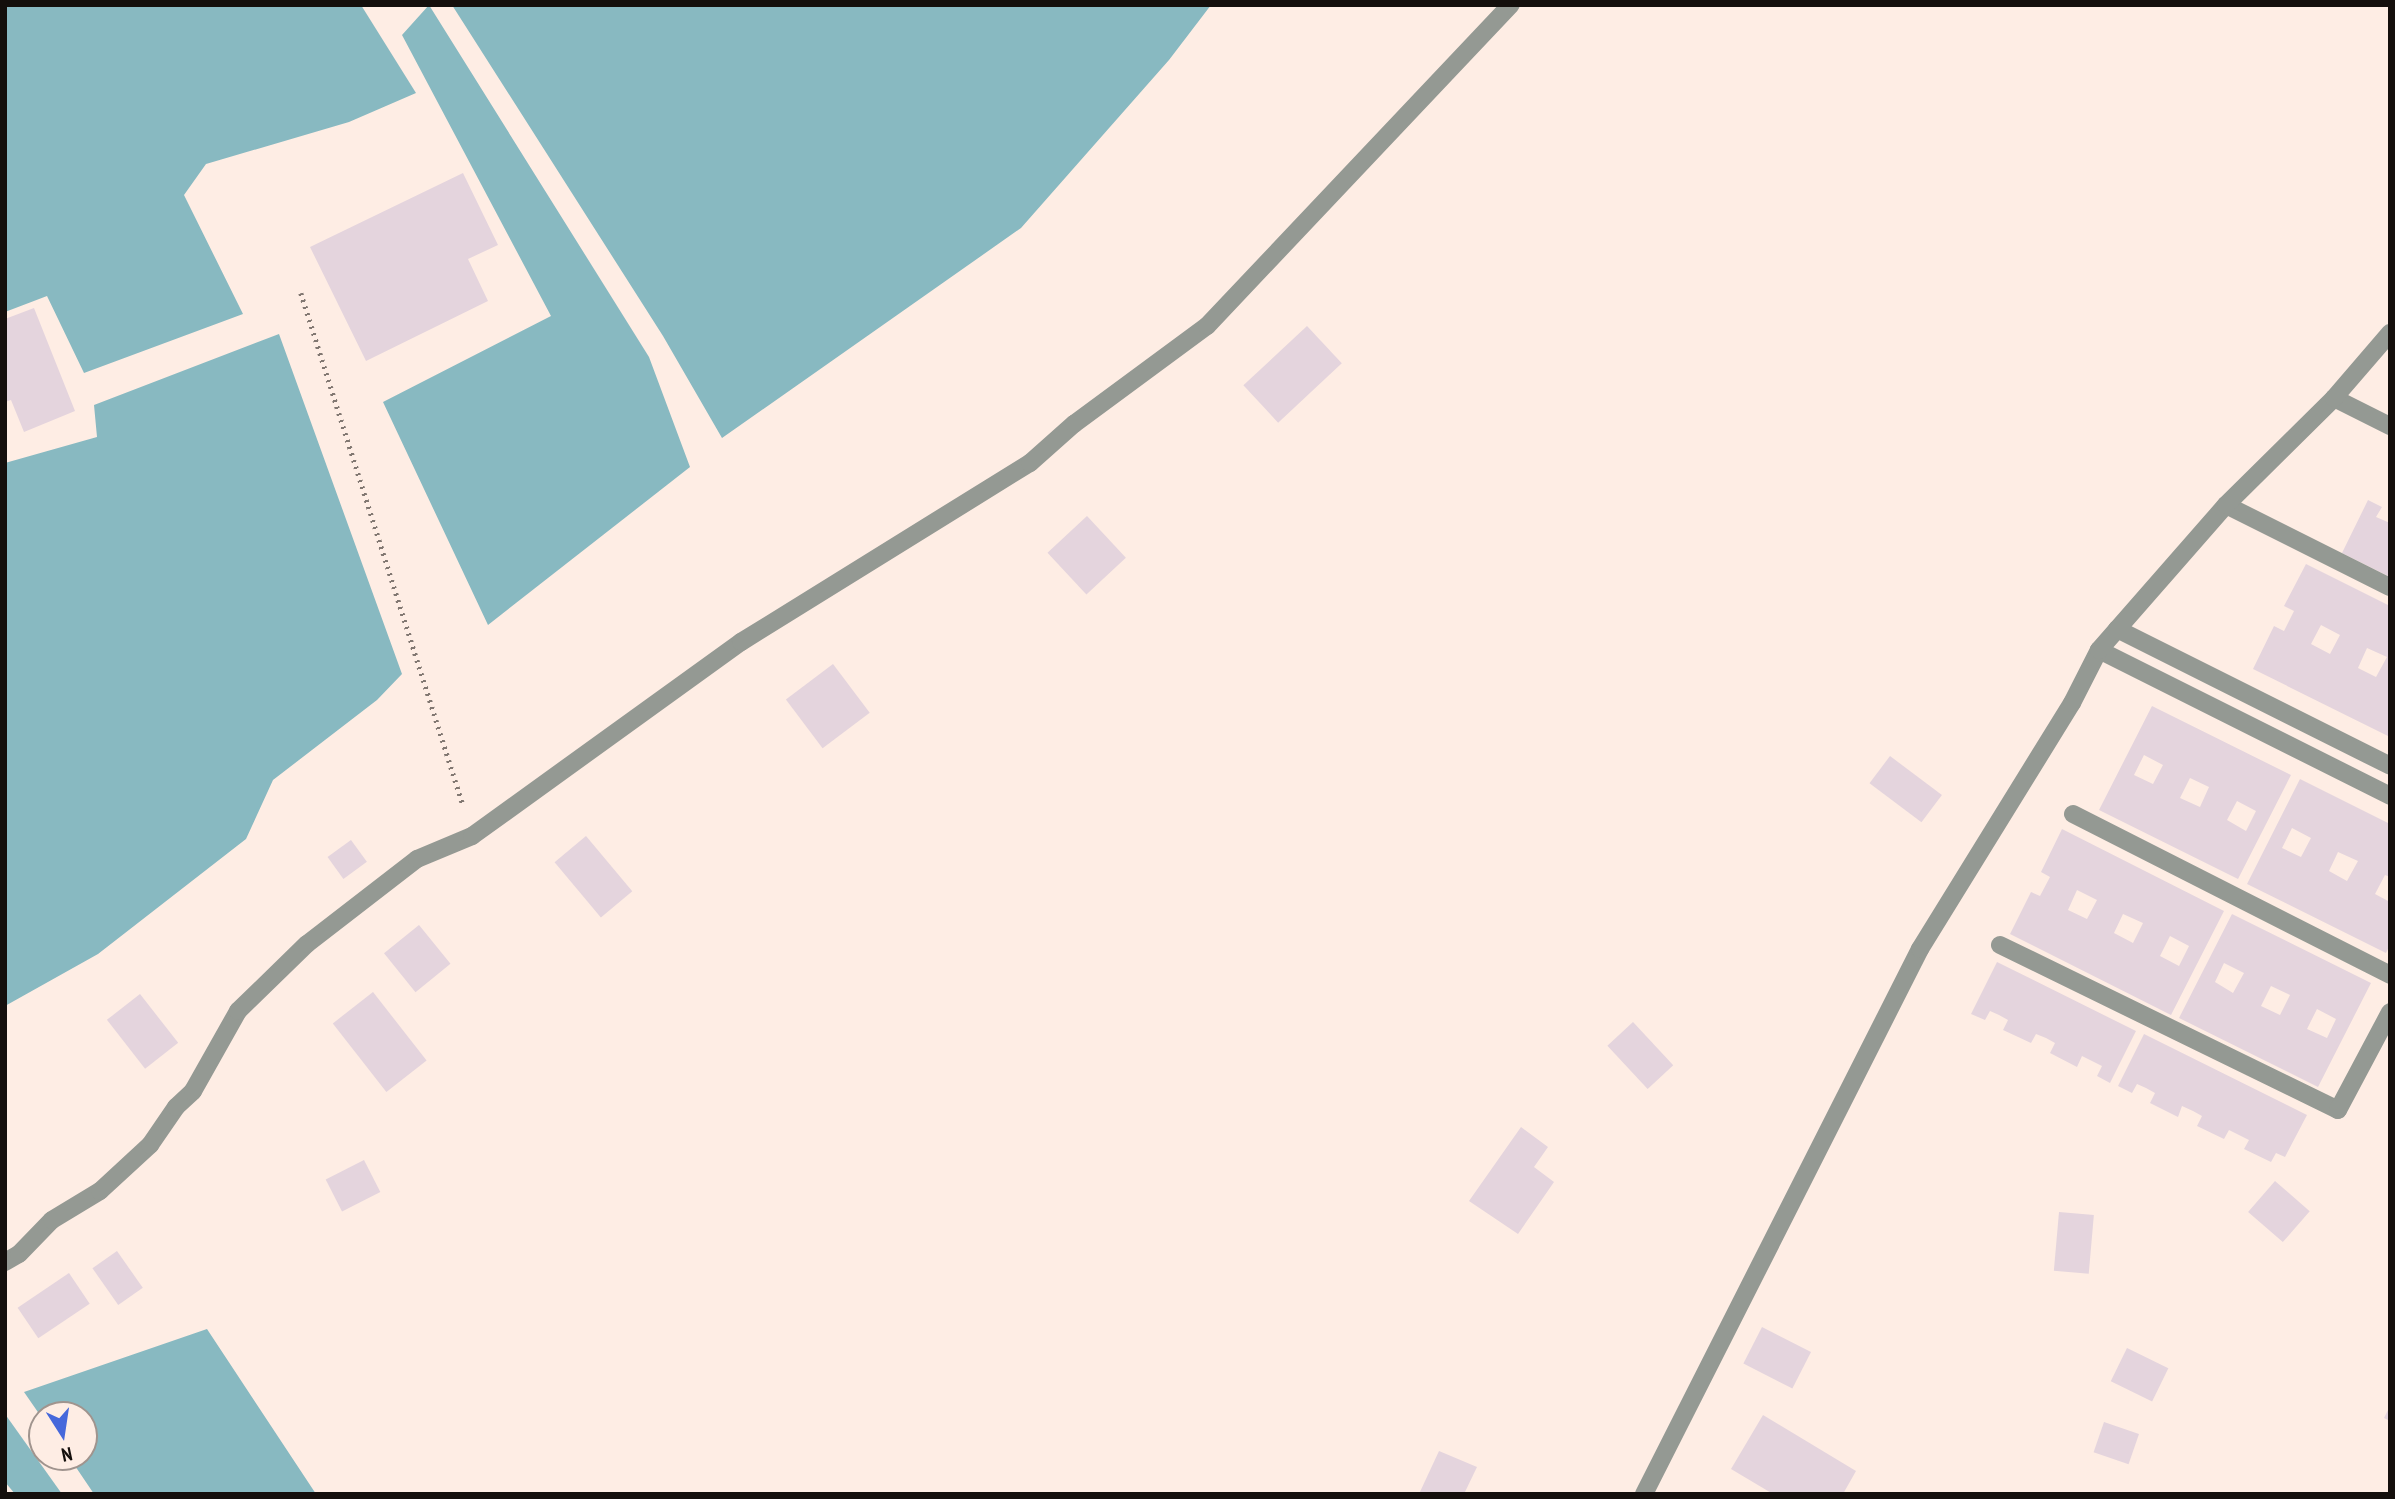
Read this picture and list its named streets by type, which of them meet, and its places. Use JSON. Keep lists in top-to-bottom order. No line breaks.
{"north":"bottom"}
